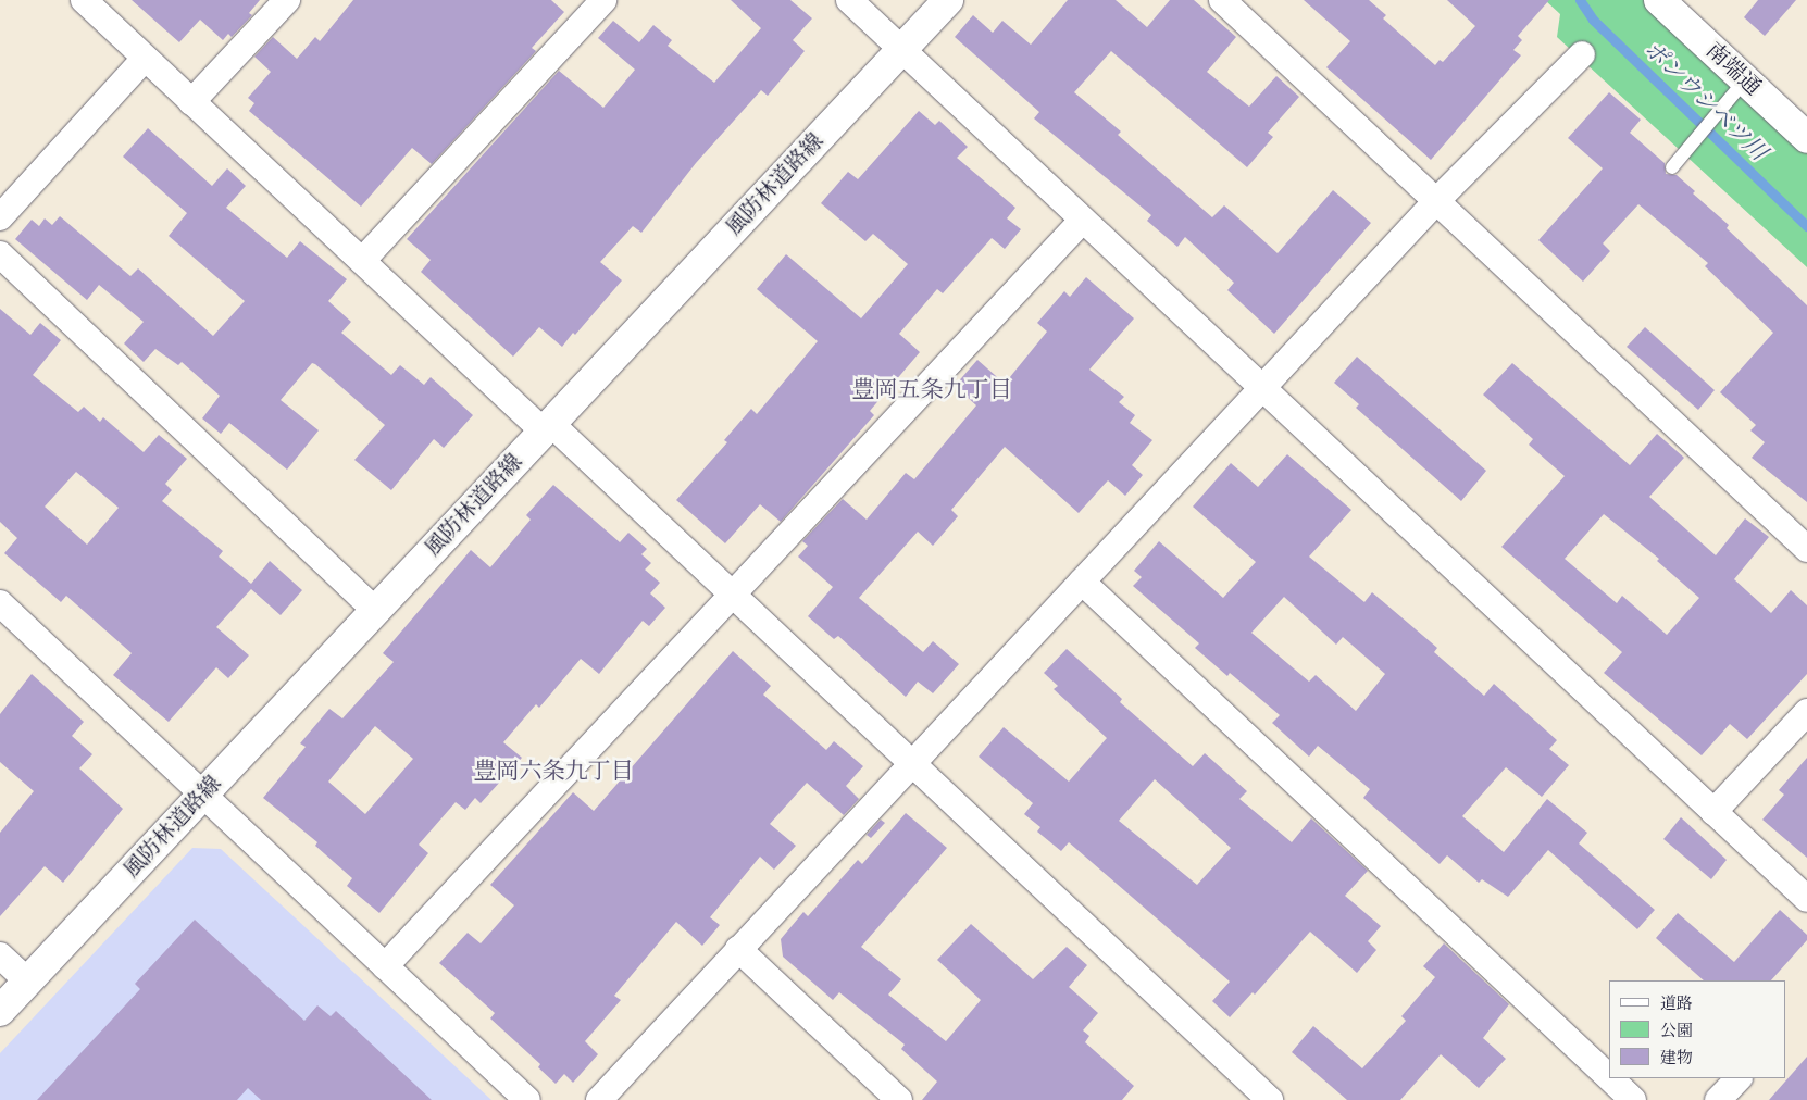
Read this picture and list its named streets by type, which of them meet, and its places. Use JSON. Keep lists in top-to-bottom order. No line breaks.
{"streets":{"street":["南端通","風防林道路線"]},"districts":["豊岡五条九丁目","豊岡六条九丁目"],"water":["ポンウシベツ川"],"legend":["道路","公園","建物"]}
